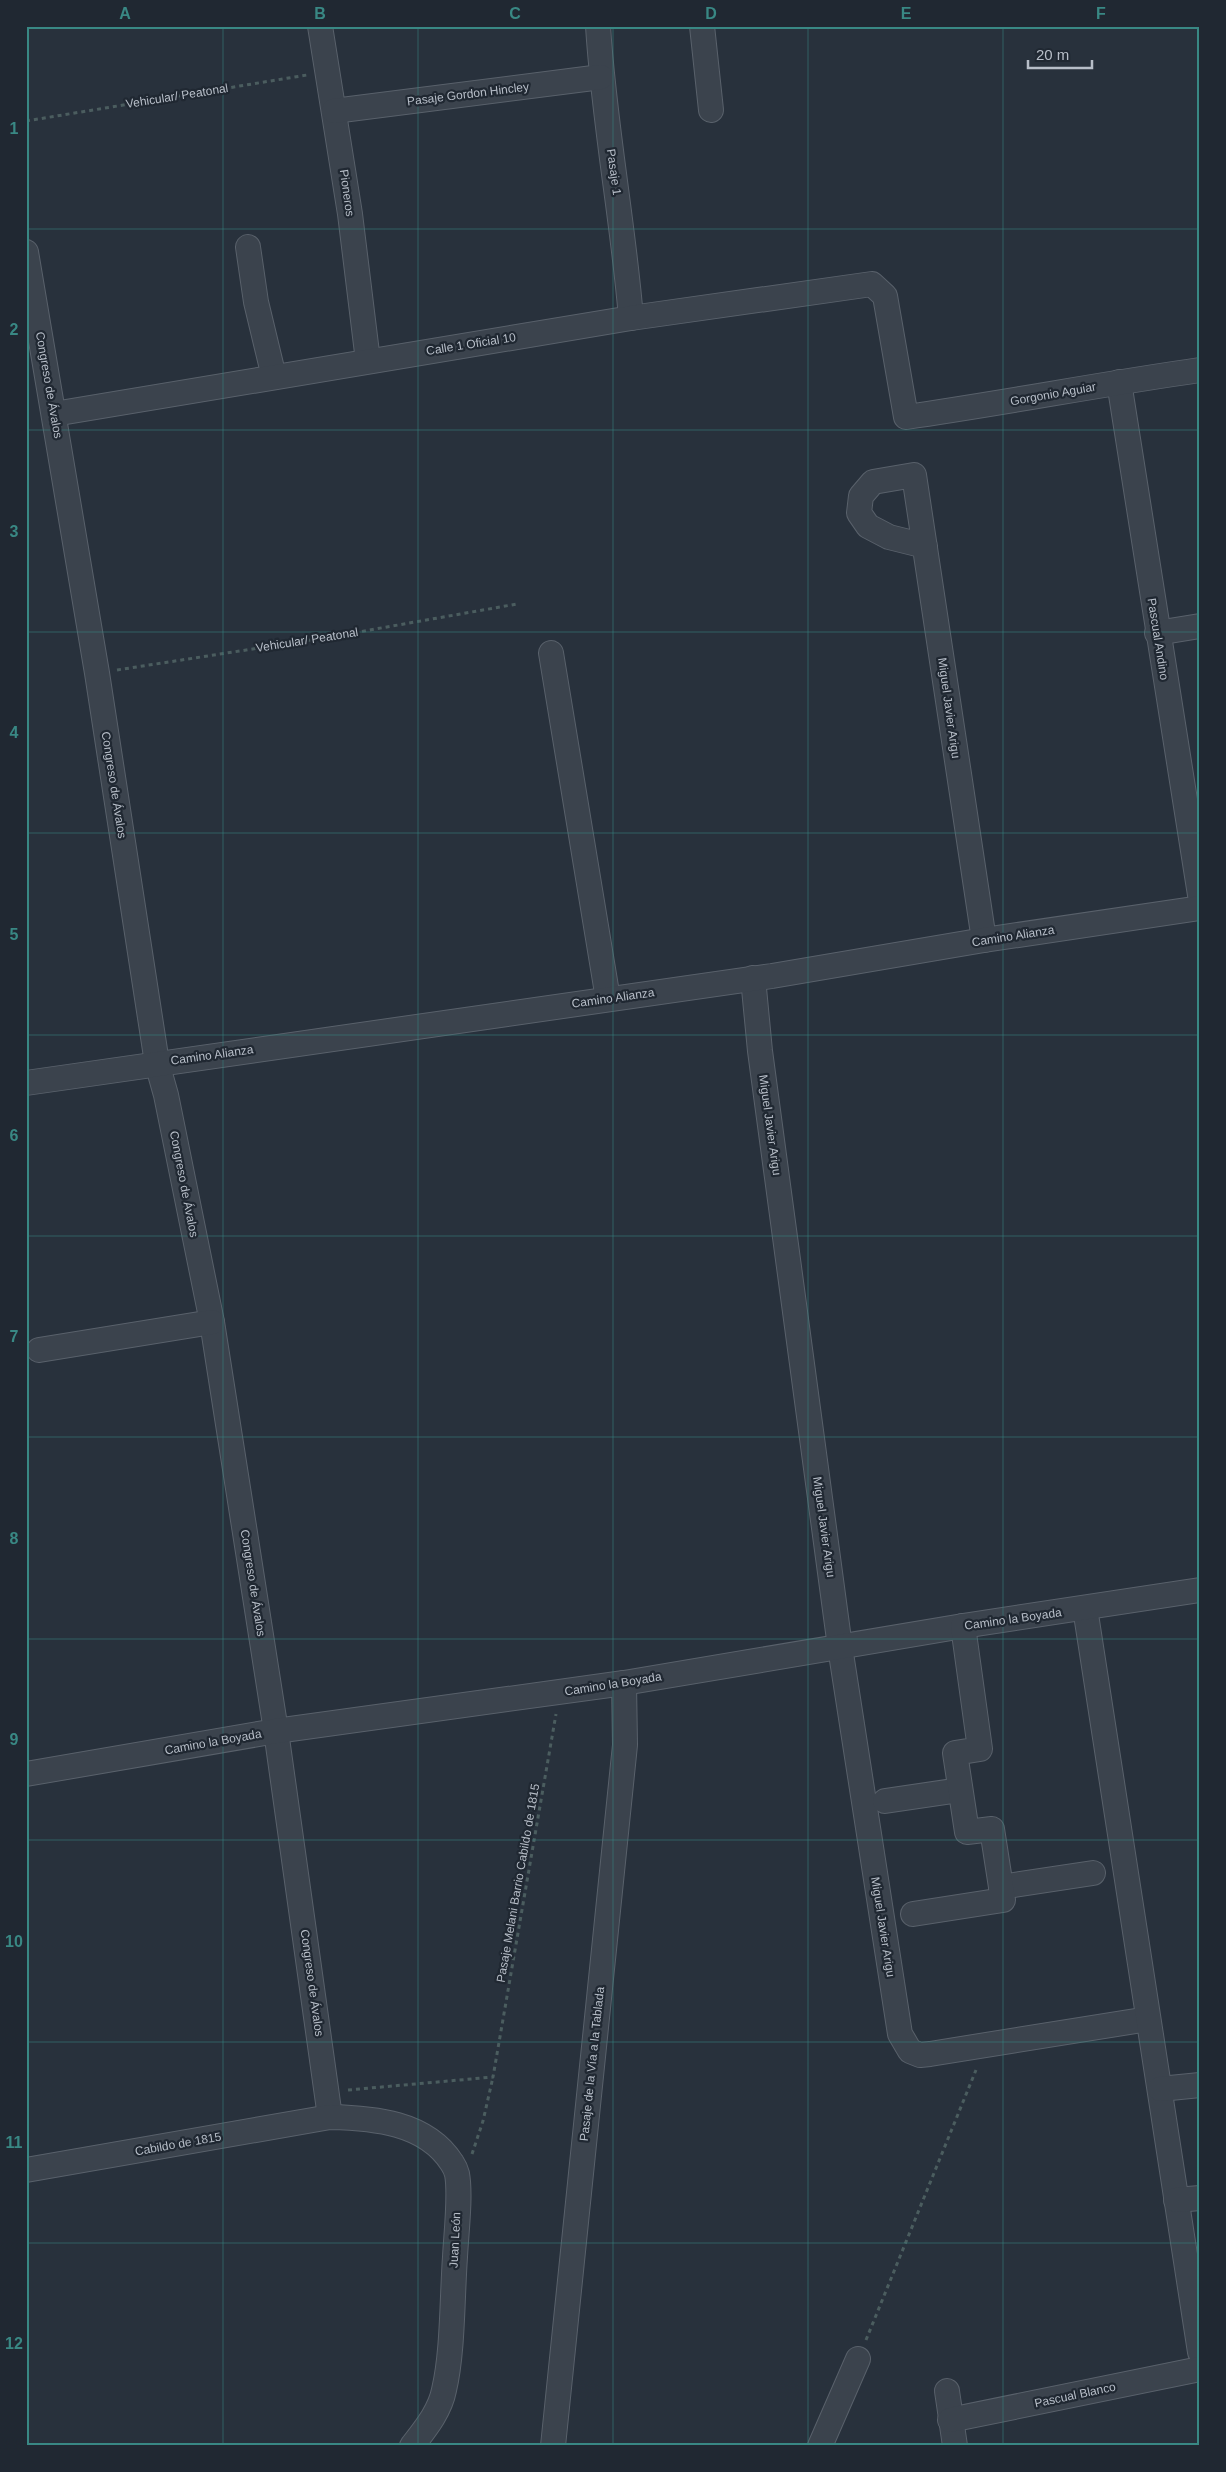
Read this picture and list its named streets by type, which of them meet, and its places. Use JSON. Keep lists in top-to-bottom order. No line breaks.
{"streets":{"street":["Pasaje Gordon Hincley","Pasaje 1","Pioneros","Calle 1 Oficial 10","Congreso de Ávalos","Gorgonio Aguiar","Pascual Andino","Miguel Javier Arigu","Camino Alianza","Camino la Boyada","Pasaje de la Vía a la Tablada","Cabildo de 1815","Juan León","Pascual Blanco"],"path":["Vehicular/ Peatonal","Pasaje Melani Barrio Cabildo de 1815"]},"crossings":[["Pasaje Gordon Hincley","Pasaje 1"],["Pasaje Gordon Hincley","Pioneros"],["Vehicular/ Peatonal","Pioneros"],["Vehicular/ Peatonal","Congreso de Ávalos"],["Pasaje 1","Calle 1 Oficial 10"],["Pioneros","Calle 1 Oficial 10"],["Calle 1 Oficial 10","Congreso de Ávalos"],["Calle 1 Oficial 10","Gorgonio Aguiar"],["Congreso de Ávalos","Camino Alianza"],["Congreso de Ávalos","Camino la Boyada"],["Congreso de Ávalos","Cabildo de 1815"],["Gorgonio Aguiar","Pascual Andino"],["Miguel Javier Arigu","Camino Alianza"],["Miguel Javier Arigu","Camino la Boyada"],["Camino la Boyada","Pasaje Melani Barrio Cabildo de 1815"],["Camino la Boyada","Pasaje de la Vía a la Tablada"],["Pasaje Melani Barrio Cabildo de 1815","Juan León"]],"scale_bar":"20 m","grid":{"columns":["A","B","C","D","E","F"],"rows":["1","2","3","4","5","6","7","8","9","10","11","12"]}}
